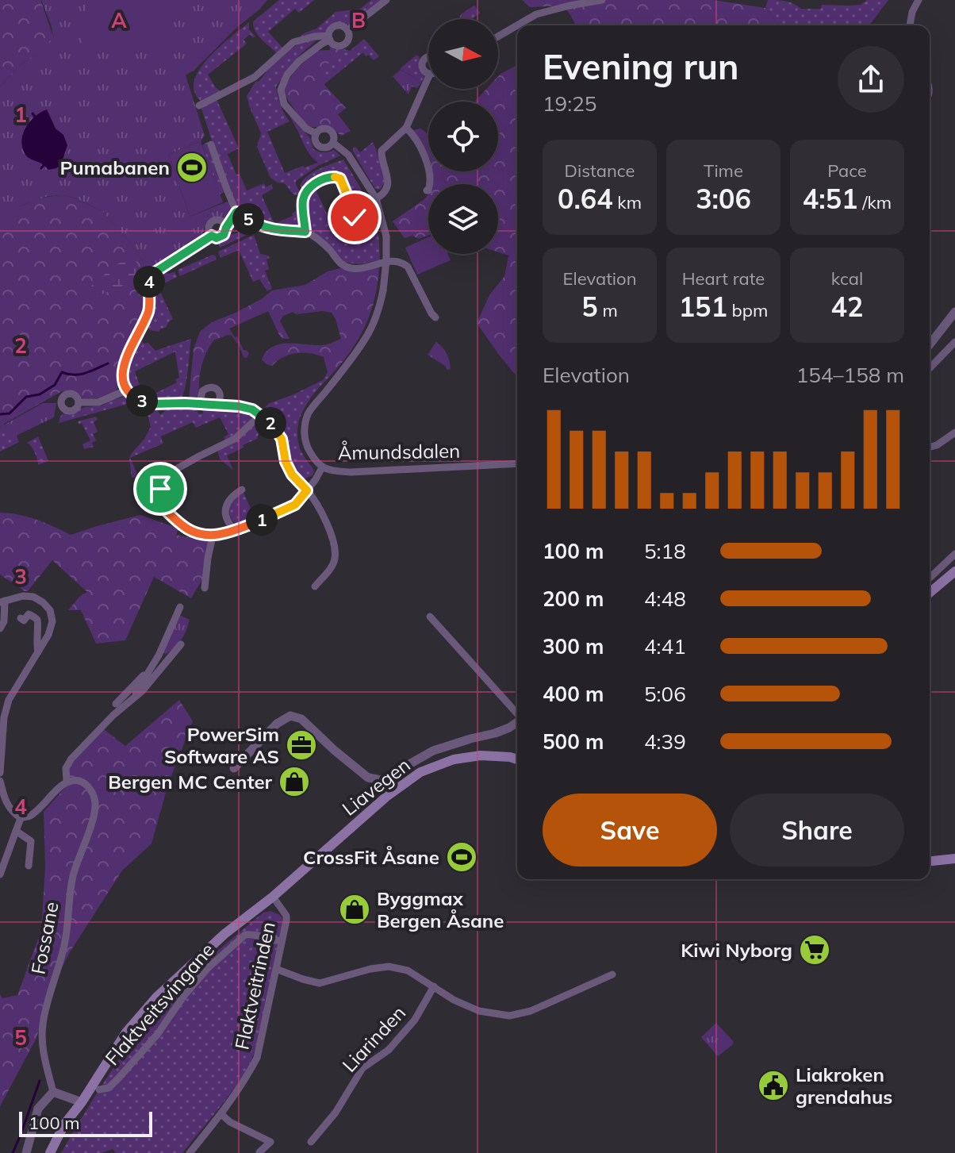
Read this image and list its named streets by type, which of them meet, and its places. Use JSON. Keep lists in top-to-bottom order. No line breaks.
{"streets":{"main road":["Liavegen","Flaktveitsvingane"],"street":["Åmundsdalen","Fossane","Flaktveitrinden","Liarinden"]},"crossings":[["Liavegen","Flaktveitrinden"],["Liavegen","Flaktveitsvingane"],["Flaktveitrinden","Flaktveitsvingane"]],"places":{"sports":["Pumabanen","CrossFit Åsane"],"office":["PowerSim Software AS"],"shop":["Bergen MC Center","Byggmax Bergen Åsane"],"supermarket":["Kiwi Nyborg"],"public building":["Liakroken grendahus"]},"scale_bar":"100 m","north":"right","page":{"heading":["Evening run","19:25"],"stats":[["Distance","0.64 km"],["Time","3:06"],["Pace","4:51 /km"],["Elevation","5 m"],["Heart rate","151 bpm"],["kcal","42"]],"pins":["5","4","3","2","1"],"chart":["Elevation","154–158 m"],"list":[{"name":"100 m","note":"5:18"},{"name":"200 m","note":"4:48"},{"name":"300 m","note":"4:41"},{"name":"400 m","note":"5:06"},{"name":"500 m","note":"4:39"}],"buttons":["Save","Share"],"scale":"100 m"},"grid":{"columns":["A","B"],"rows":["1","2","3","4","5"]}}
